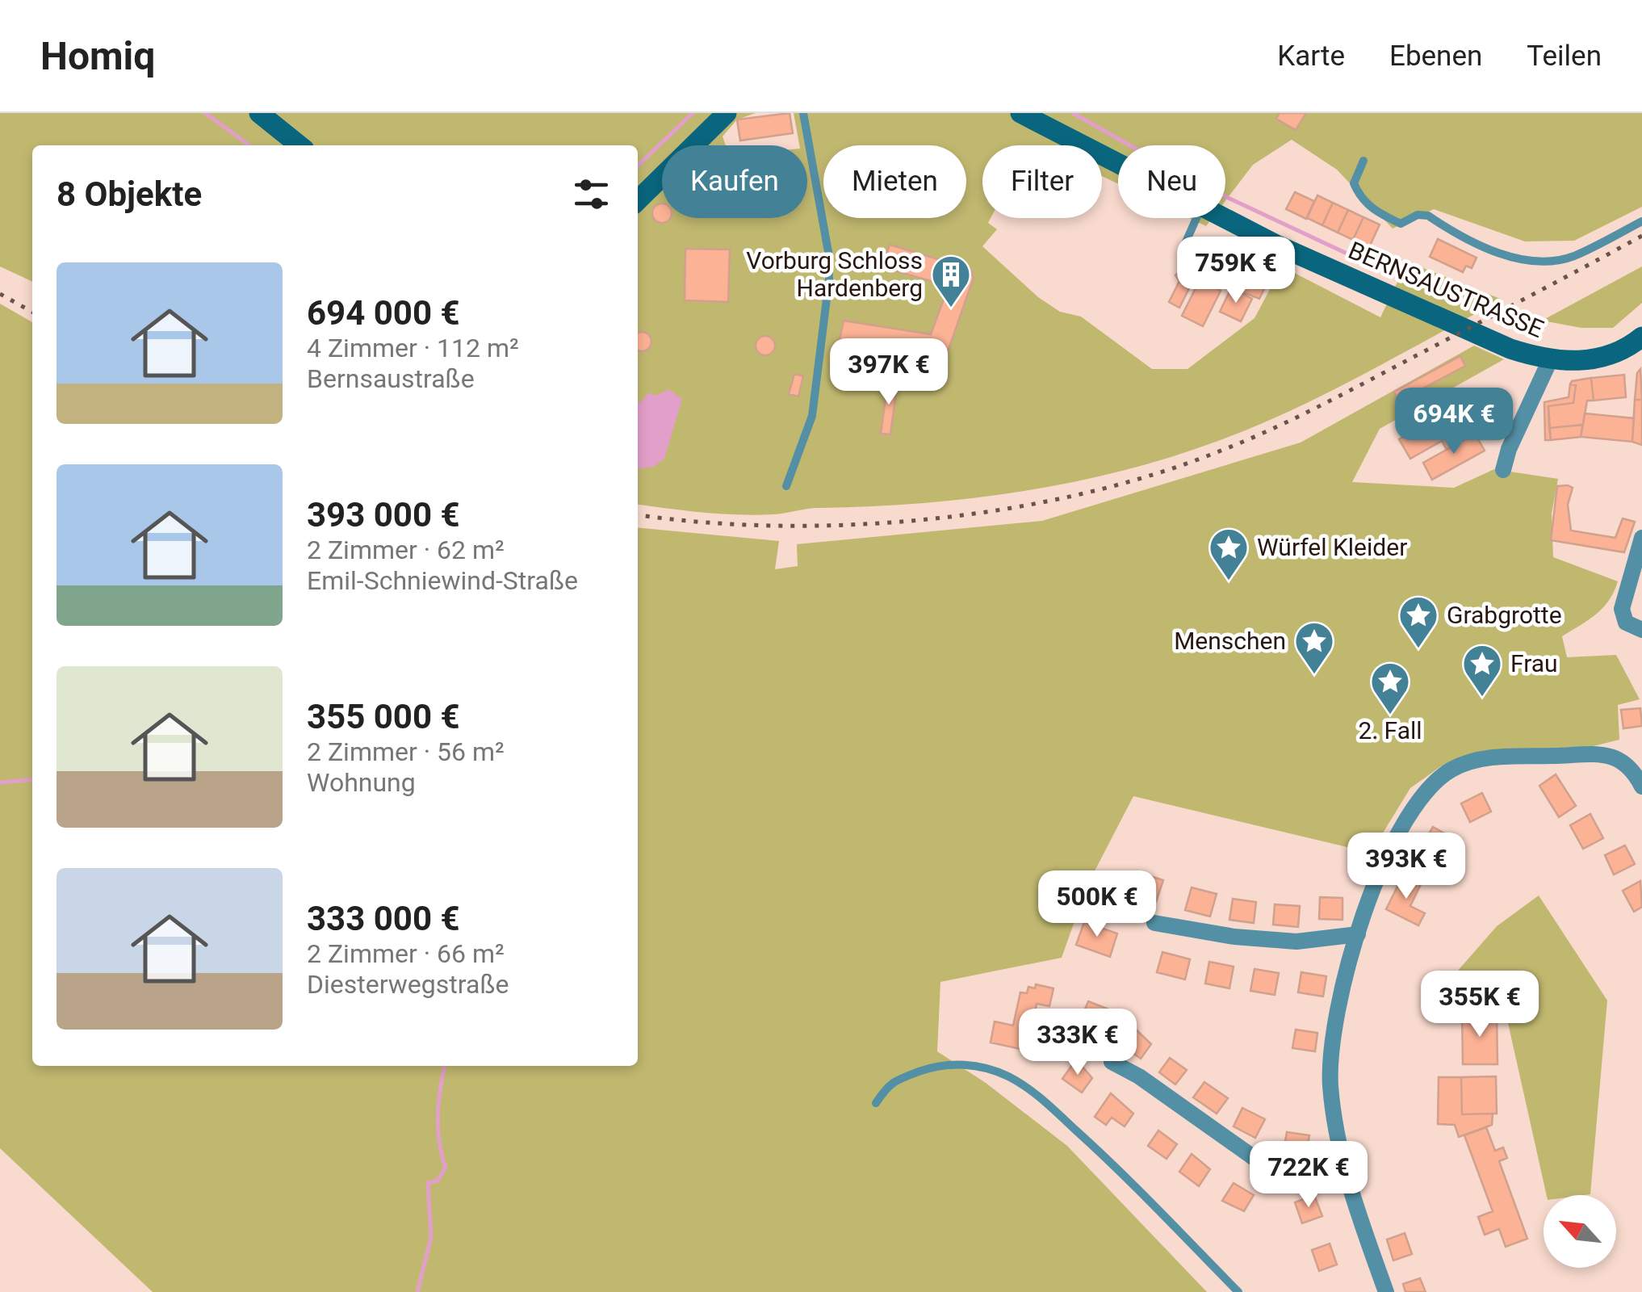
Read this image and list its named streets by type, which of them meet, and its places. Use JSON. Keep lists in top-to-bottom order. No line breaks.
{"streets":{"main road":["BERNSAUSTRASSE"]},"places":{"building":["Vorburg Schloss Hardenberg"],"place":["Würfel Kleider","Grabgrotte","Menschen","Frau","2. Fall"]},"north":"top left","page":{"header":"Homiq","nav":["Karte","Ebenen","Teilen"],"chip":["Kaufen","Mieten","Filter","Neu"],"heading":"8 Objekte","price":["759K €","397K €","694K €","393K €","500K €","355K €","333K €","722K €"],"list":[{"name":"694 000 €","note":"4 Zimmer · 112 m² · Bernsaustraße"},{"name":"393 000 €","note":"2 Zimmer · 62 m² · Emil-Schniewind-Straße"},{"name":"355 000 €","note":"2 Zimmer · 56 m² · Wohnung"},{"name":"333 000 €","note":"2 Zimmer · 66 m² · Diesterwegstraße"}]}}
